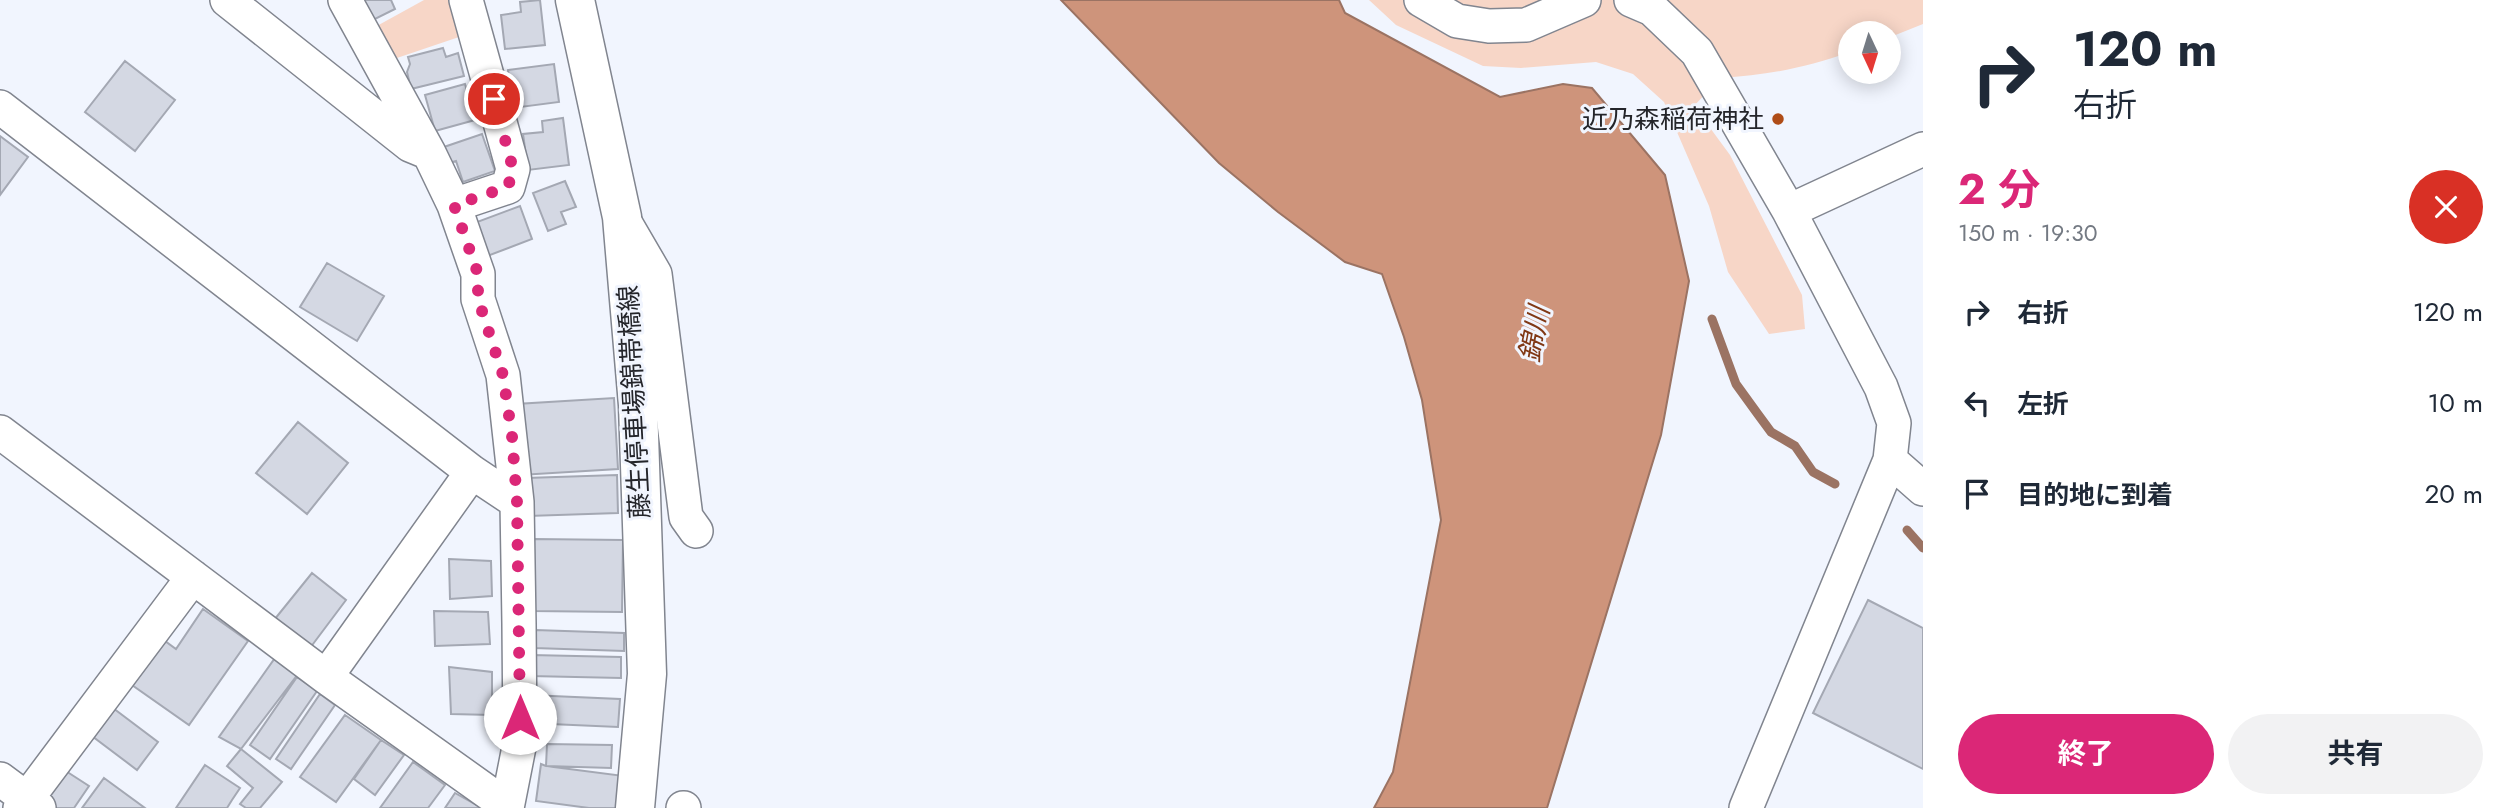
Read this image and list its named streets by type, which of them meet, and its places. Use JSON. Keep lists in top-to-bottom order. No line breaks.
{"streets":{"main road":["藤生停車場錦帯橋線"]},"water":["錦川"],"places":["近乃森稲荷神社"],"north":"bottom","page":{"turn":["120 m","右折"],"heading":["2 分","150 m · 19:30"],"list":[{"name":"右折","value":"120 m"},{"name":"左折","value":"10 m"},{"name":"目的地に到着","value":"20 m"}],"buttons":["終了","共有"]}}
